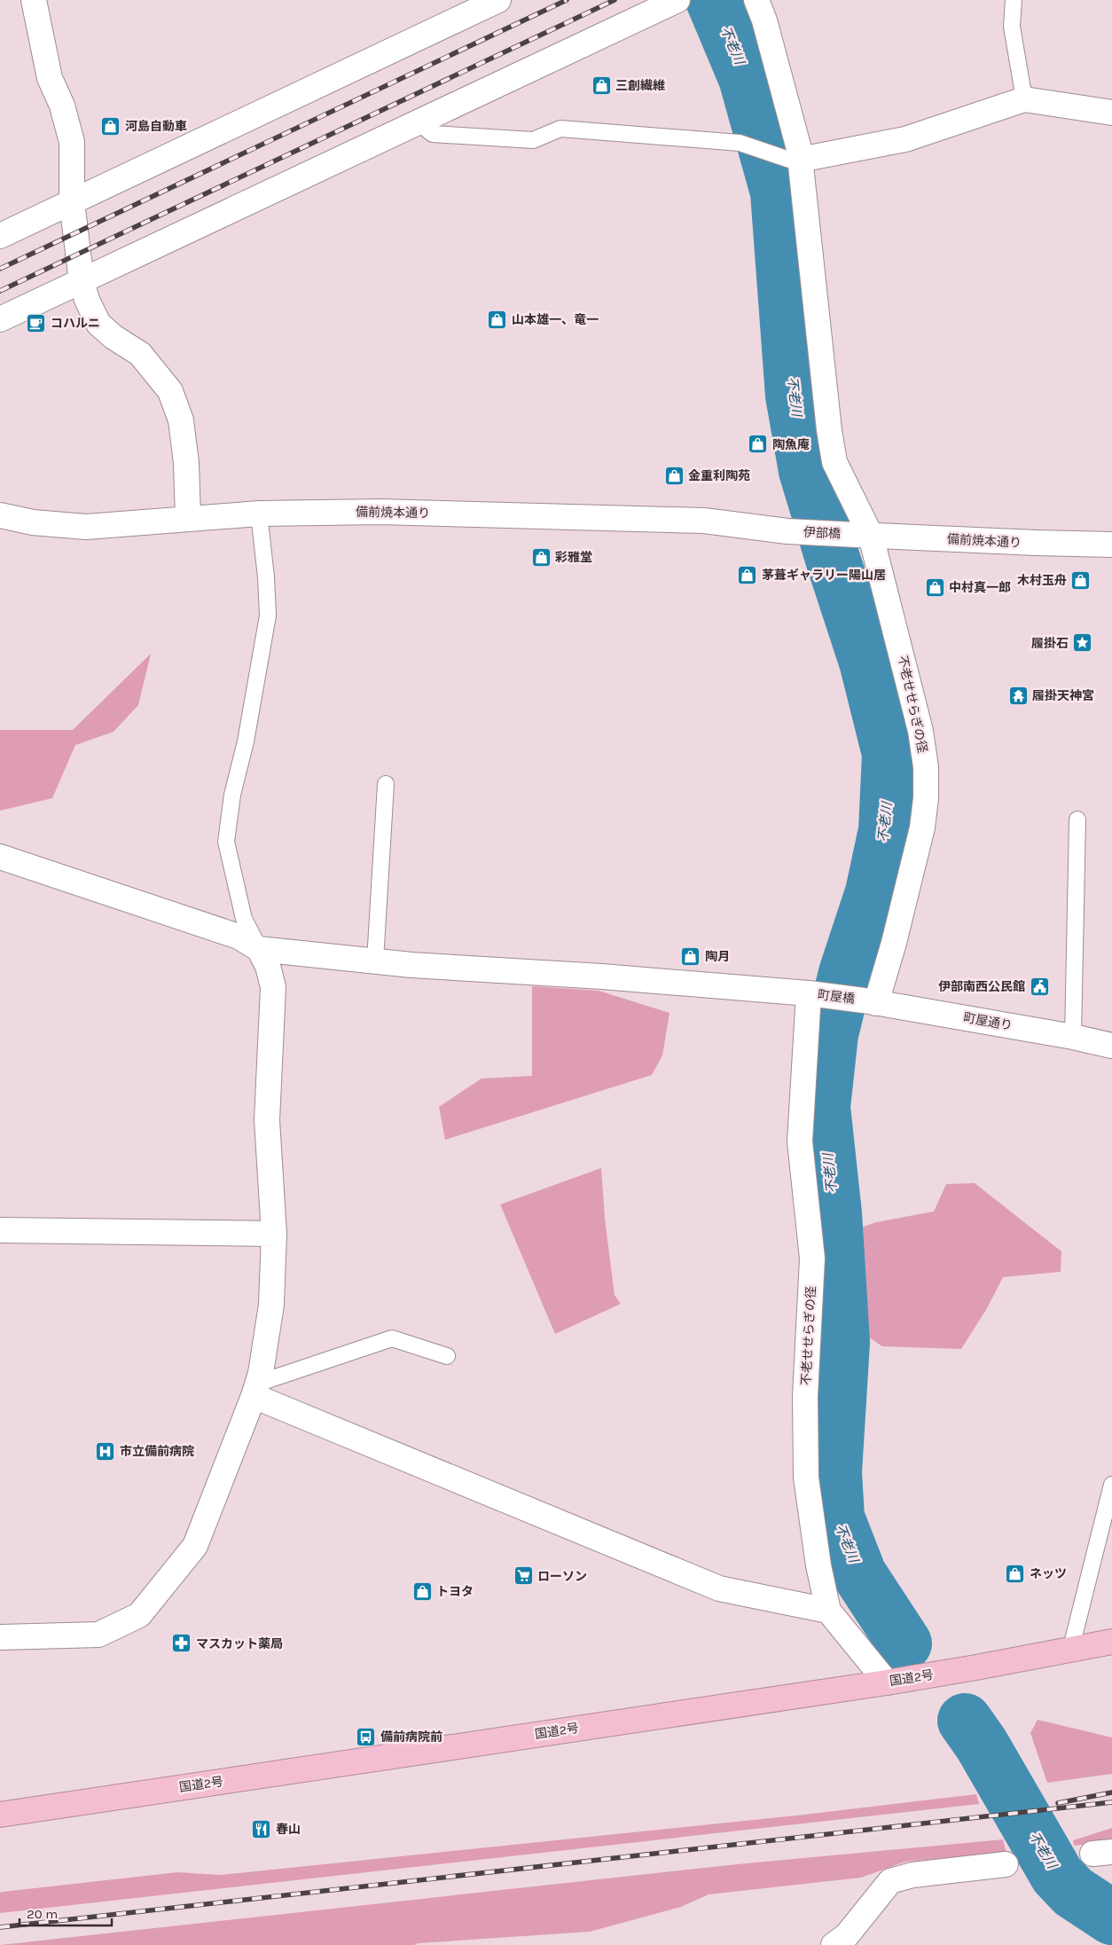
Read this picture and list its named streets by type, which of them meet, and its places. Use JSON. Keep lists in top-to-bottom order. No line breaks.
{"streets":{"highway":["国道2号"],"street":["備前焼本通り","伊部橋","不老せせらぎの径","町屋橋","町屋通り"]},"crossings":[["備前焼本通り","伊部橋"],["備前焼本通り","不老せせらぎの径"],["伊部橋","不老せせらぎの径"],["不老せせらぎの径","町屋橋"],["不老せせらぎの径","町屋通り"],["不老せせらぎの径","国道2号"],["町屋橋","町屋通り"]],"water":["不老川"],"places":{"shop":["三創繊維","河島自動車","山本雄一、竜一","陶魚庵","金重利陶苑","彩雅堂","茅葺ギャラリー陽山居","木村玉舟","中村真一郎","陶月","ネッツ","トヨタ"],"cafe":["コハルニ"],"place":["履掛石"],"temple":["履掛天神宮"],"public building":["伊部南西公民館"],"hospital":["市立備前病院"],"supermarket":["ローソン"],"pharmacy":["マスカット薬局"],"bus stop":["備前病院前"],"restaurant":["春山"]},"scale_bar":"20 m"}
